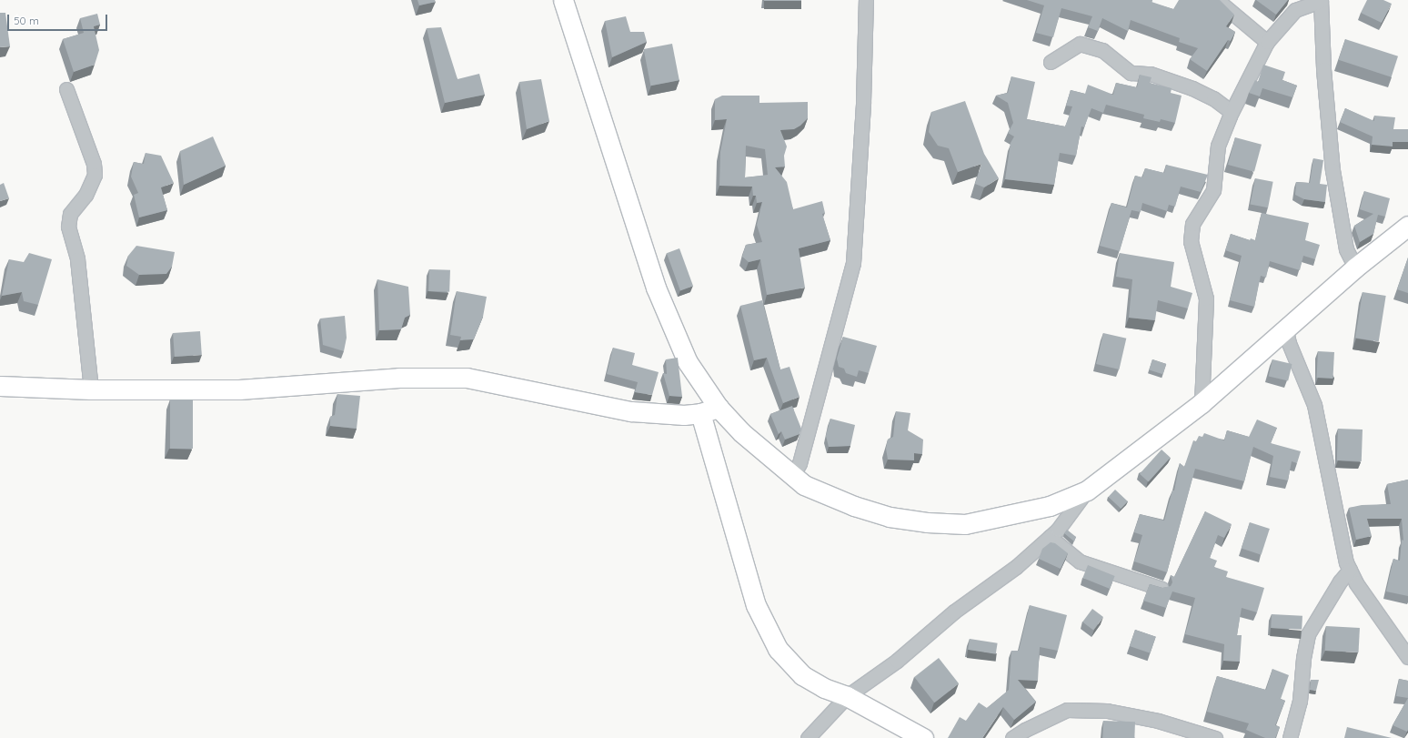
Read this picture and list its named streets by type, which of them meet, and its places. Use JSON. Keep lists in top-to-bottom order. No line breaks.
{"scale_bar":"50 m"}
